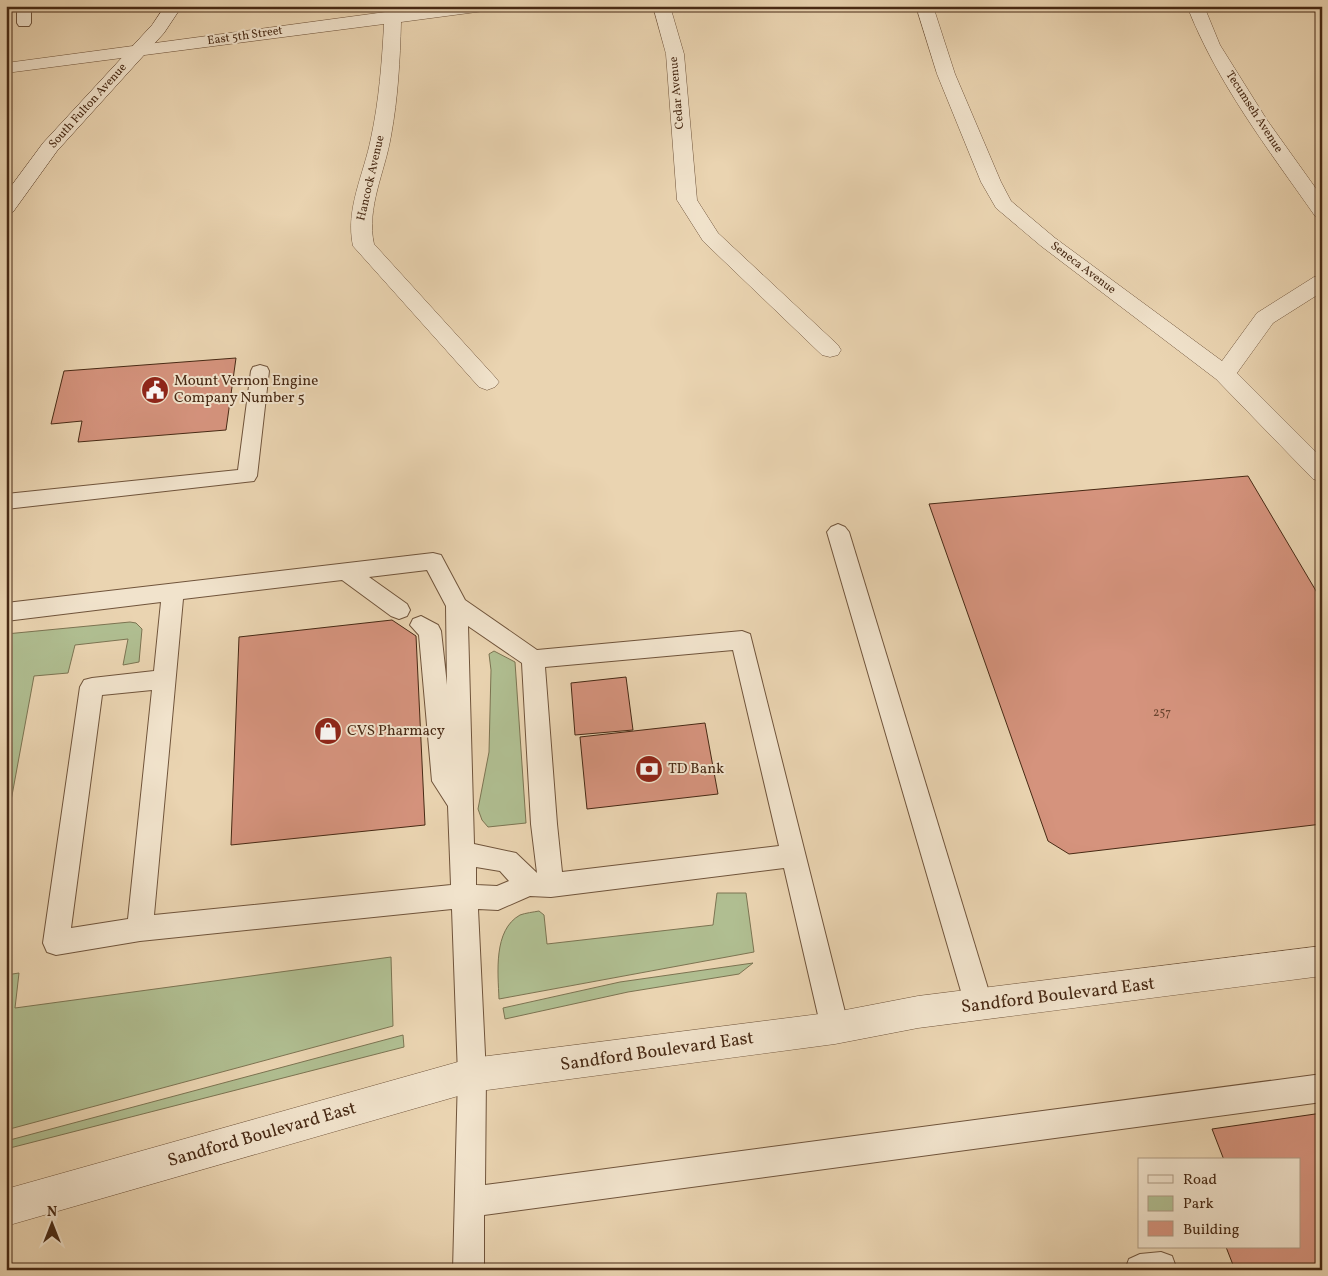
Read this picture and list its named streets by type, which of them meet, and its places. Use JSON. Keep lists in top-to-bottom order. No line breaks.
{"streets":{"street":["East 5th Street","Cedar Avenue","South Fulton Avenue","Tecumseh Avenue","Hancock Avenue","Seneca Avenue","Sandford Boulevard East"]},"crossings":[["East 5th Street","South Fulton Avenue"],["East 5th Street","Hancock Avenue"]],"places":{"public building":["Mount Vernon Engine Company Number 5"],"shop":["CVS Pharmacy"],"bank":["TD Bank"]},"house_numbers":["257"],"legend":["Road","Park","Building"],"north":"top"}
